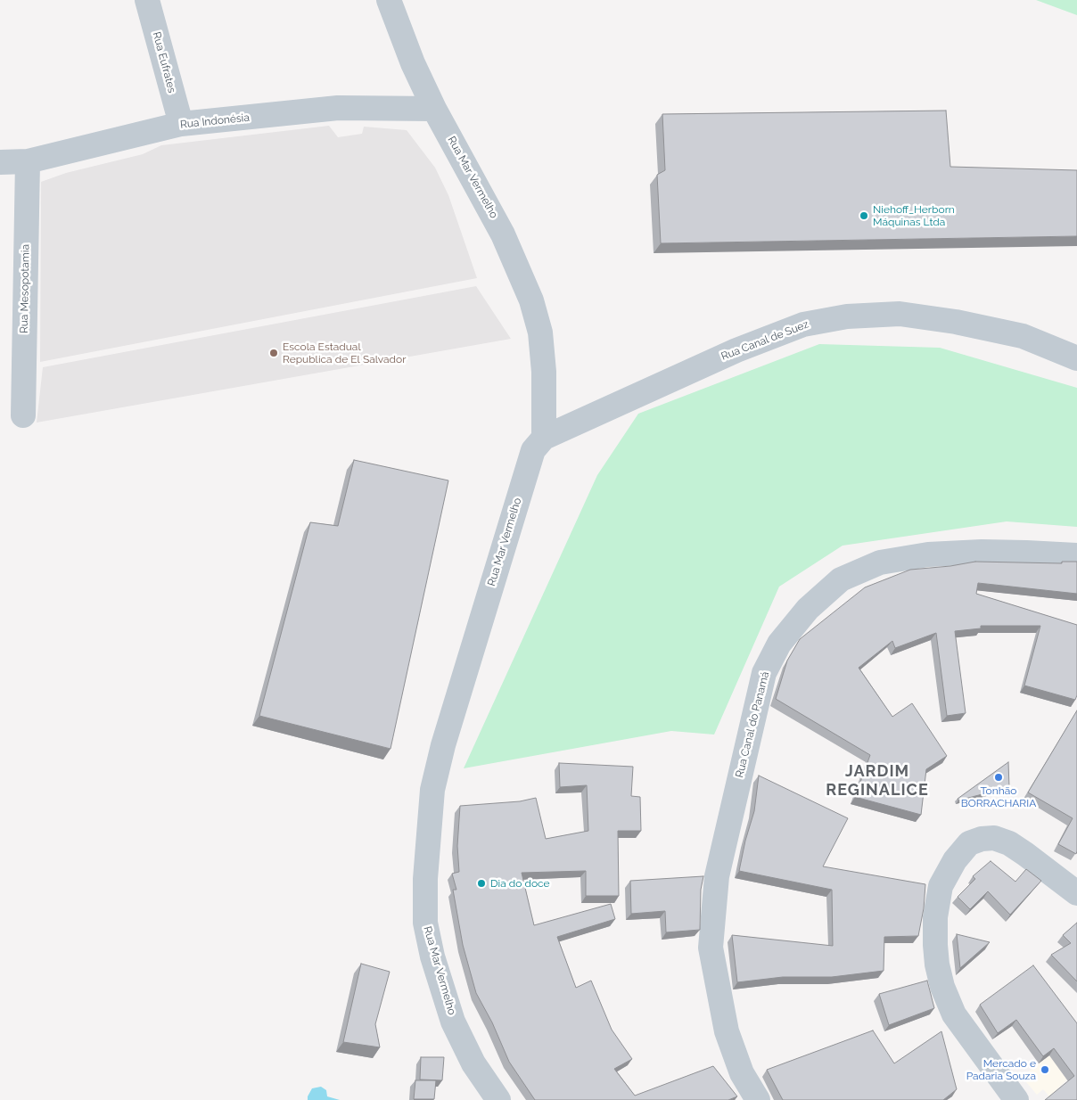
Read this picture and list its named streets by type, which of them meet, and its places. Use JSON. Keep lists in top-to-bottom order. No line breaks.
{"streets":{"street":["Rua Eufrates","Rua Indonésia","Rua Mar Vermelho","Rua Mesopotamia","Rua Canal de Suez","Rua Canal do Panamá"]},"crossings":[["Rua Eufrates","Rua Indonésia"],["Rua Indonésia","Rua Mar Vermelho"],["Rua Indonésia","Rua Mesopotamia"],["Rua Mar Vermelho","Rua Canal de Suez"]],"districts":["JARDIM REGINALICE"],"places":["Niehoff_Herborn Máquinas Ltda","Escola Estadual Republica de El Salvador","Tonhão BORRACHARIA","Dia do doce","Mercado e Padaria Souza"]}
